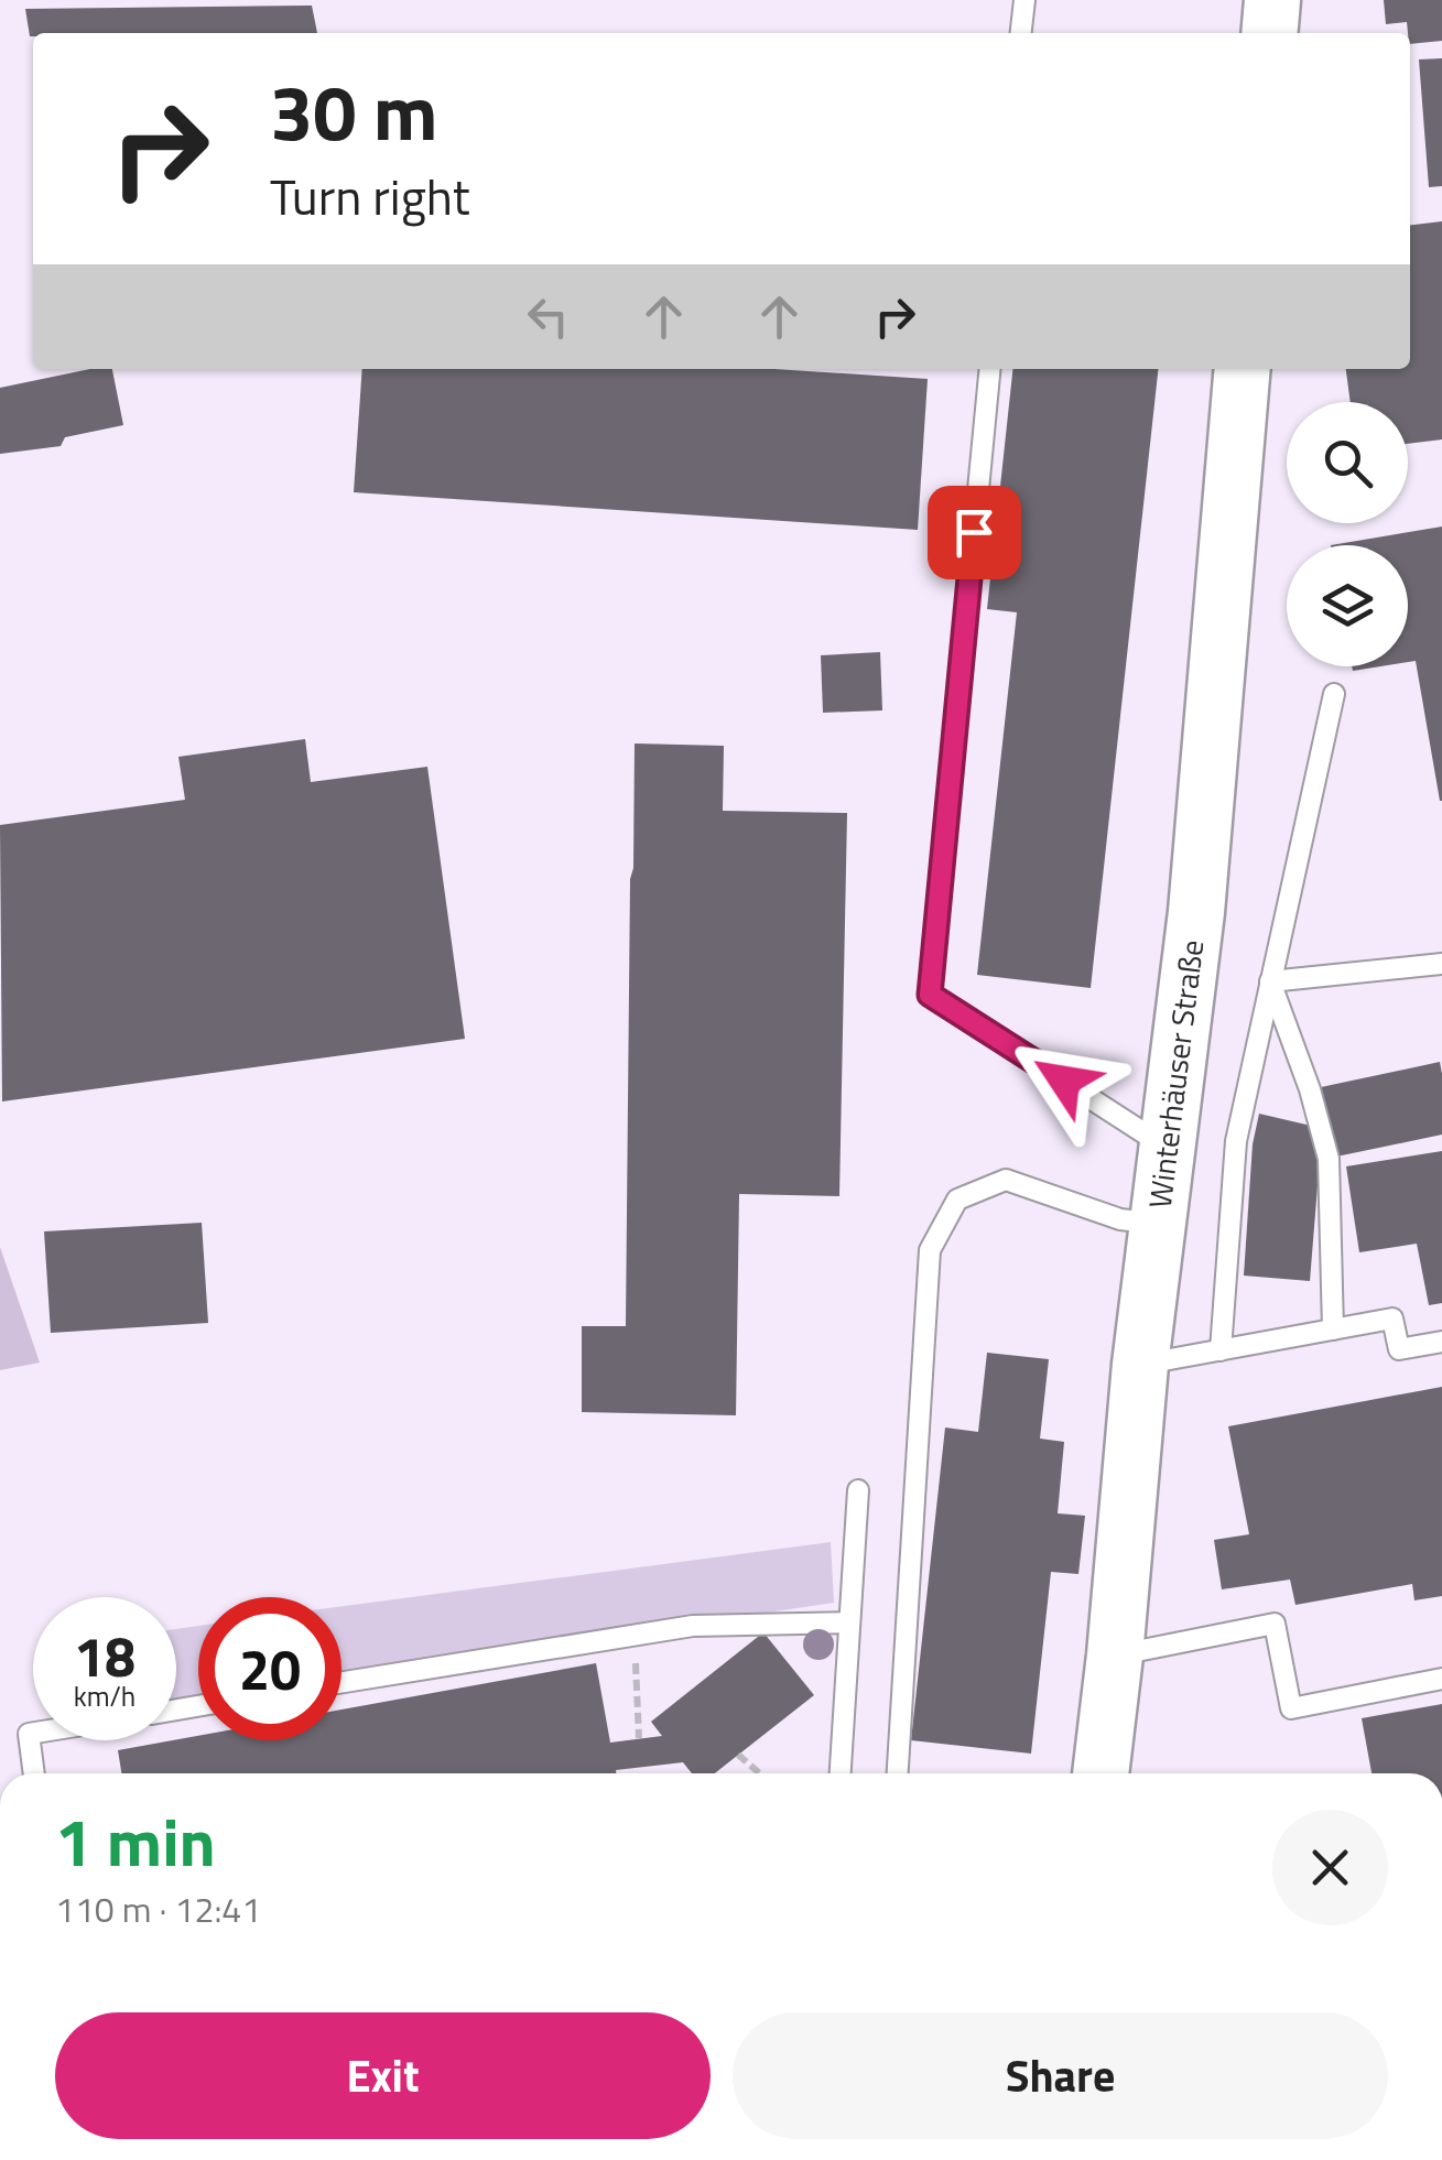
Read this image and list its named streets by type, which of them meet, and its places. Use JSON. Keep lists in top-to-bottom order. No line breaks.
{"streets":{"main road":["Winterhäuser Straße"]},"page":{"turn":["30 m","Turn right"],"speed":"18 km/h","limit":"20","heading":["1 min","110 m · 12:41"],"buttons":["Exit","Share"]}}
